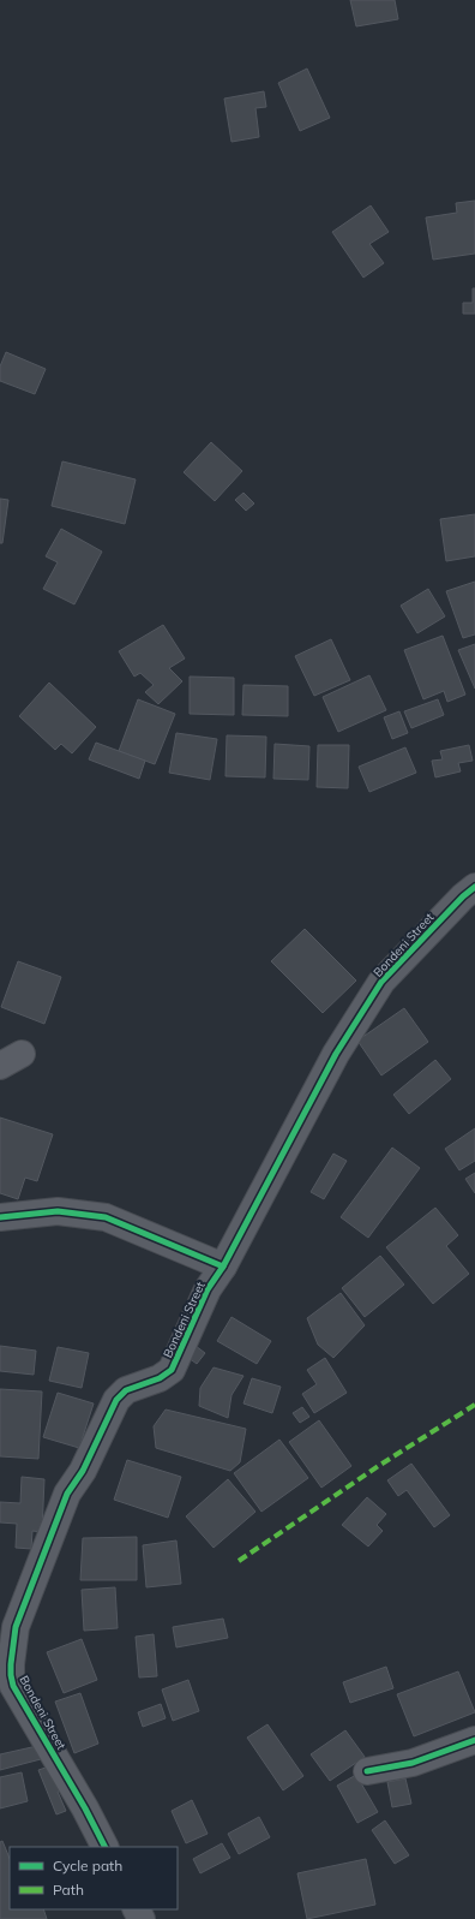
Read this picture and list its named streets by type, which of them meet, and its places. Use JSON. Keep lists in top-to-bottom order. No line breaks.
{"streets":{"street":["Bondeni Street"]},"legend":["Cycle path","Path"]}
